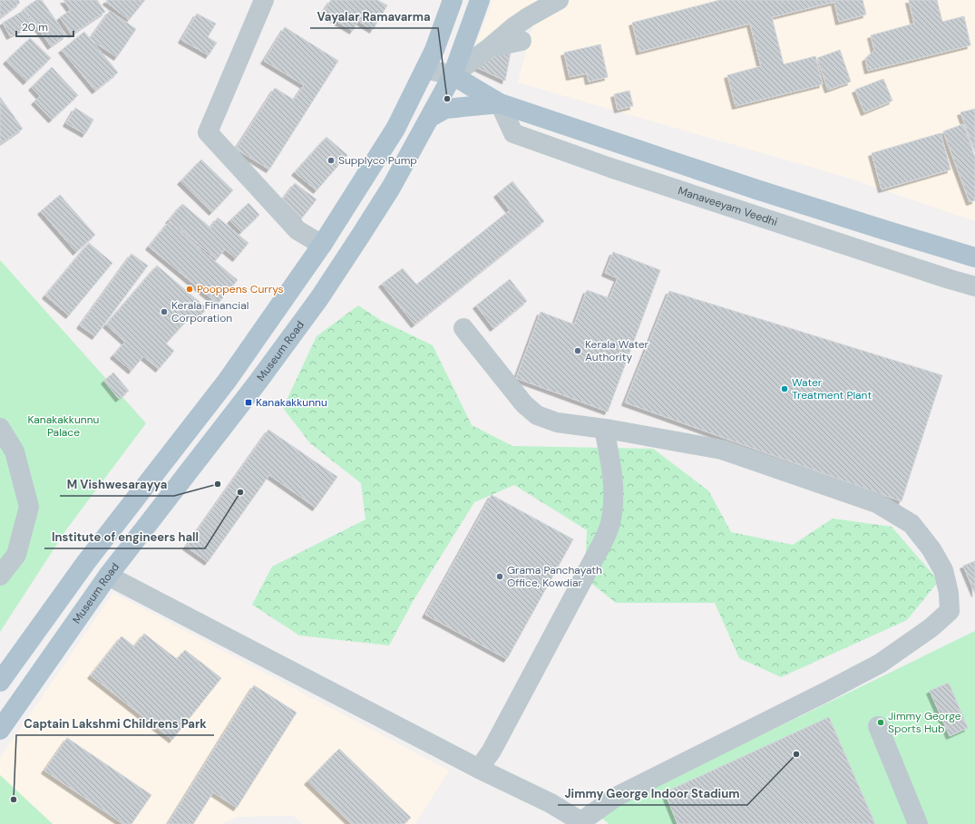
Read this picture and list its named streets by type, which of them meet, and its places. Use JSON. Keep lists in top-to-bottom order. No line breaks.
{"streets":{"main road":["Museum Road"],"street":["Manaveeyam Veedhi"]},"parks":["Kanakakkunnu Palace"],"places":{"other":["Vayalar Ramavarma","Supplyco Pump","Pooppens Currys","Kerala Financial Corporation","Kerala Water Authority","Water Treatment Plant","M Vishwesarayya","Institute of engineers hall","Grama Panchayath Office, Kowdiar","Jimmy George Sports Hub","Jimmy George Indoor Stadium","Captain Lakshmi Childrens Park"],"transit":["Kanakakkunnu"]},"scale_bar":"20 m"}
